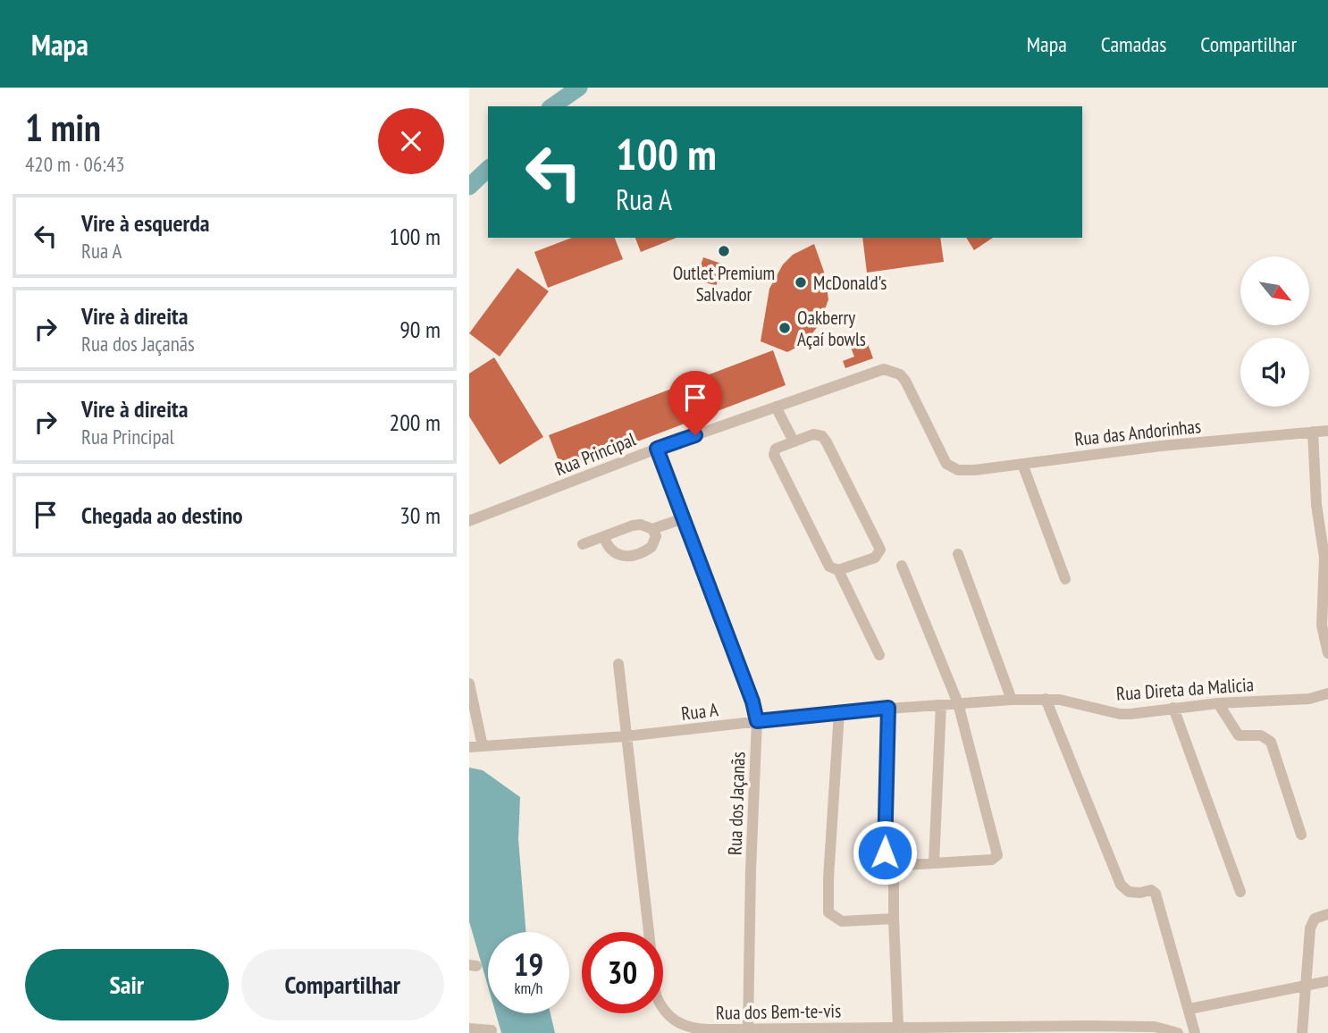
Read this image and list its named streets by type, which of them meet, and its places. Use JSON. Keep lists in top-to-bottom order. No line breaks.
{"streets":{"street":["Rua das Andorinhas","Rua Principal","Rua Direta da Malicia","Rua A","Rua dos Jaçanãs","Rua dos Bem-te-vis"]},"crossings":[["Rua das Andorinhas","Rua Principal"],["Rua Principal","Rua dos Jaçanãs"],["Rua Direta da Malicia","Rua A"],["Rua A","Rua dos Jaçanãs"],["Rua A","Rua dos Bem-te-vis"],["Rua dos Jaçanãs","Rua dos Bem-te-vis"]],"places":["Outlet Premium Salvador","McDonald's","Oakberry Açaí bowls"],"north":"bottom right","page":{"header":"Mapa","nav":["Mapa","Camadas","Compartilhar"],"heading":["1 min","420 m · 06:43"],"turn":["100 m","Rua A"],"list":[{"name":"Vire à esquerda","note":"Rua A","value":"100 m"},{"name":"Vire à direita","note":"Rua dos Jaçanãs","value":"90 m"},{"name":"Vire à direita","note":"Rua Principal","value":"200 m"},{"name":"Chegada ao destino","value":"30 m"}],"speed":"19 km/h","limit":"30","buttons":["Sair","Compartilhar"]}}
